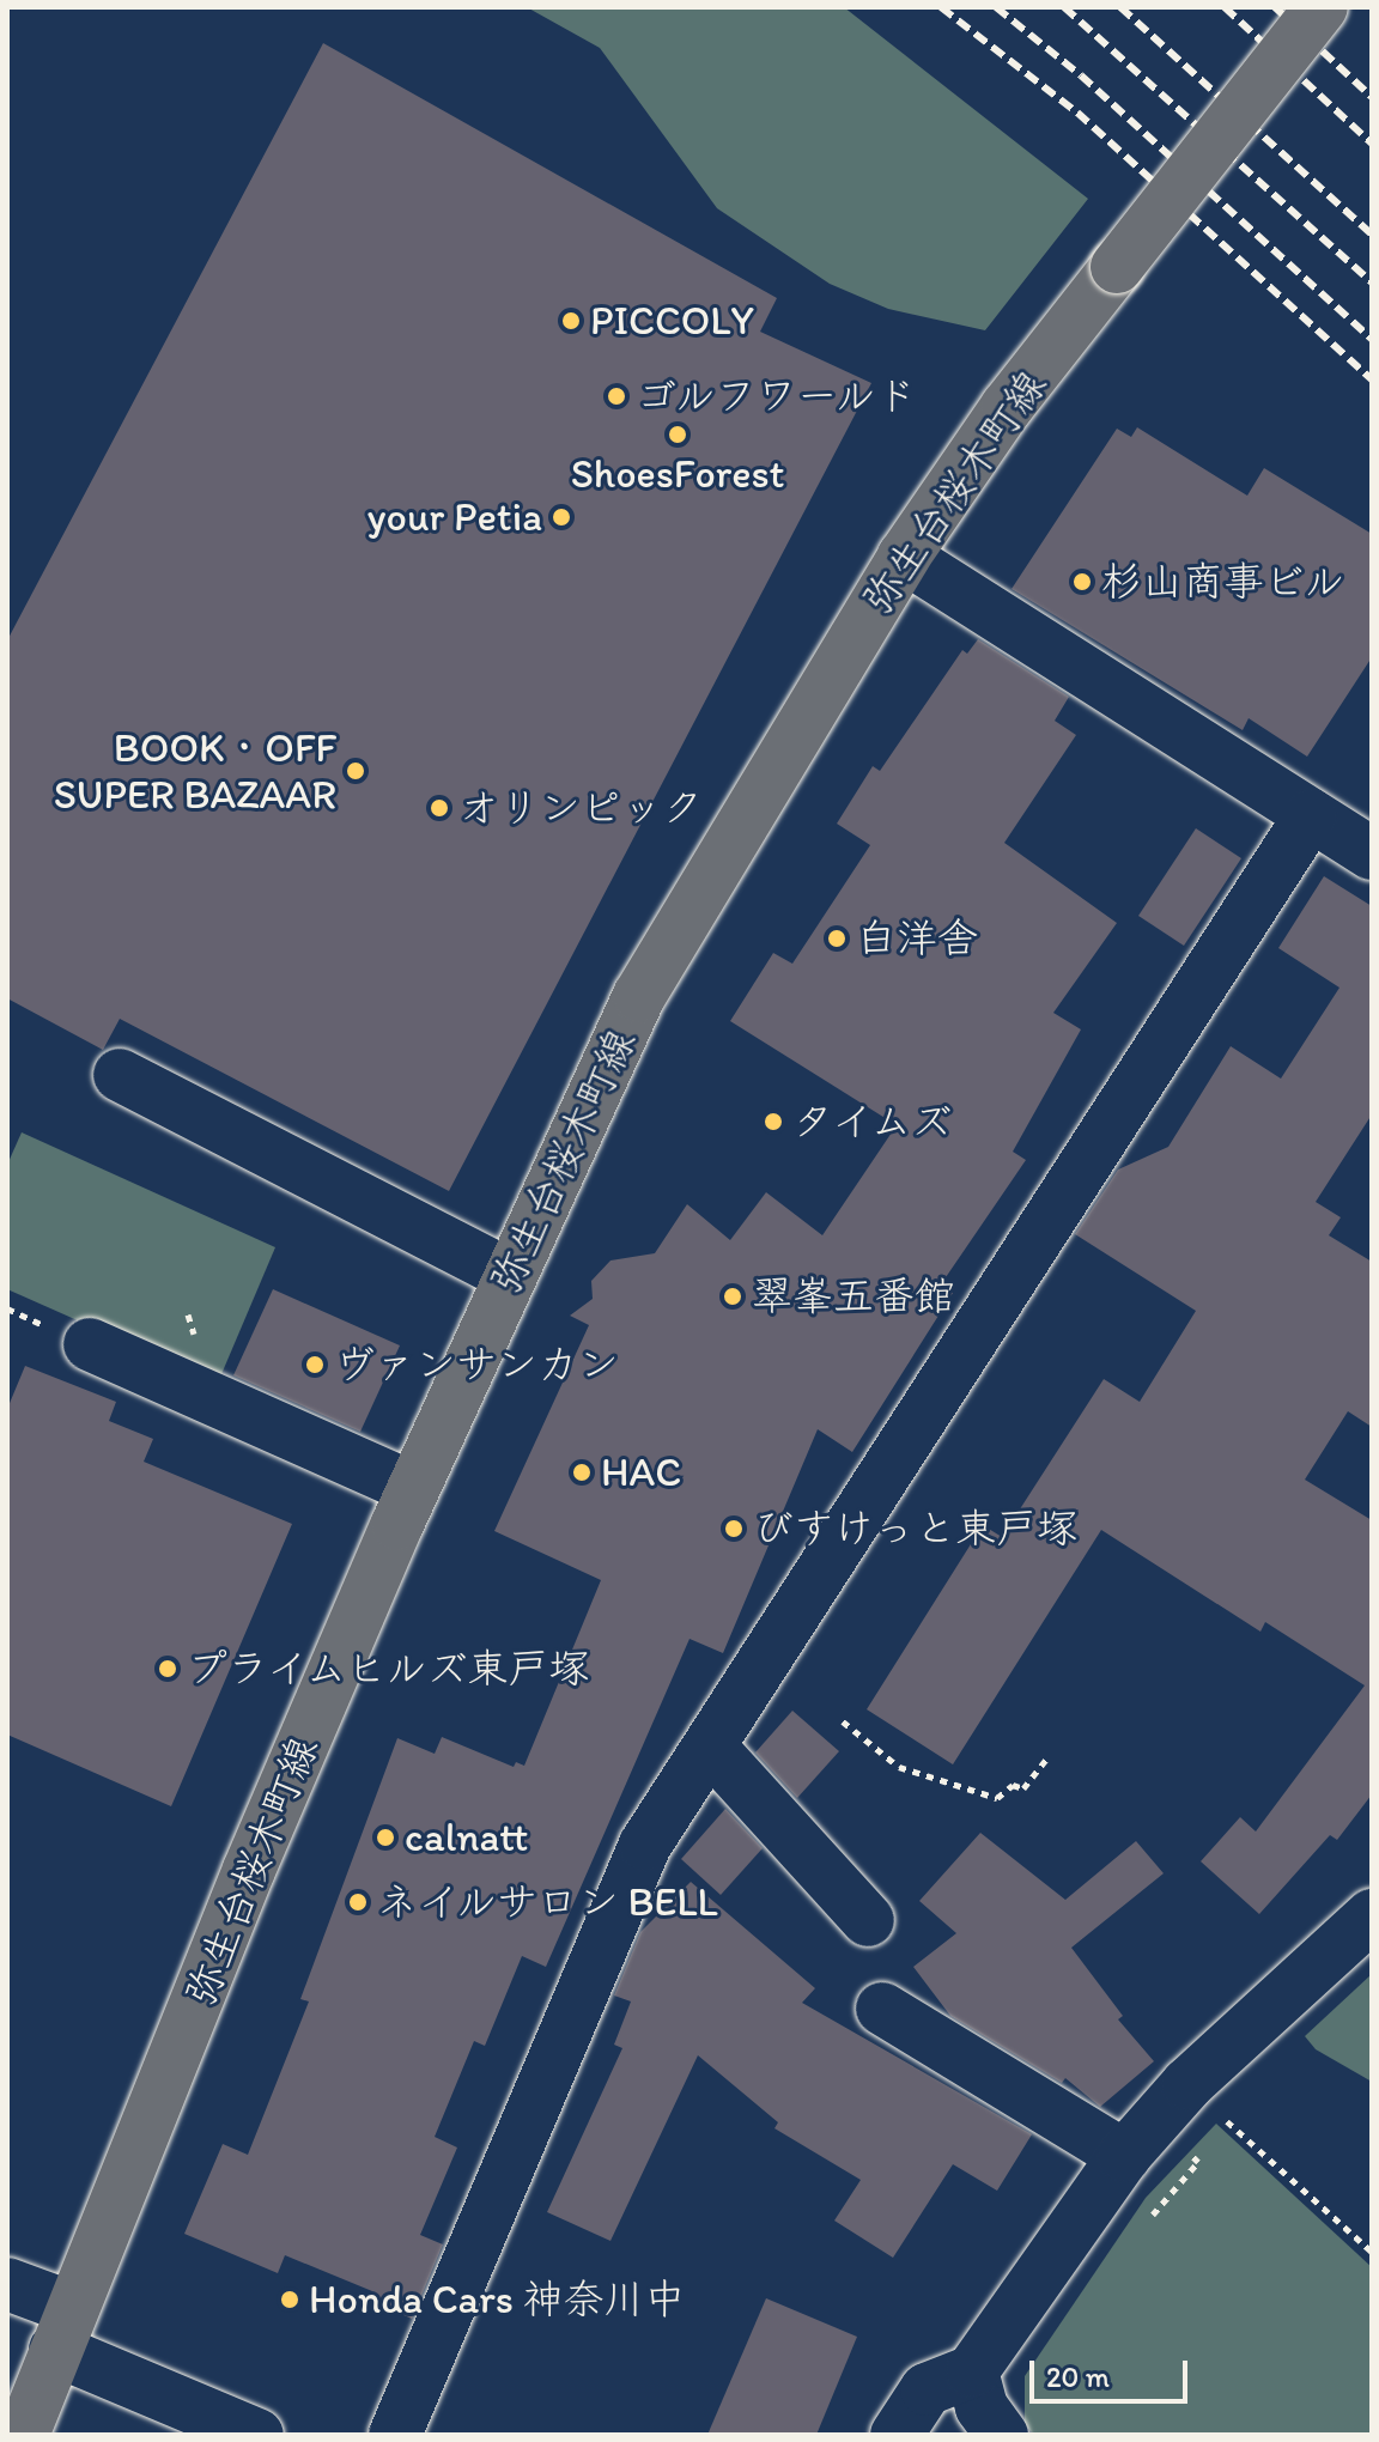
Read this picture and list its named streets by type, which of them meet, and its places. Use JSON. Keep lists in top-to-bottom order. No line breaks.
{"streets":{"main road":["弥生台桜木町線"]},"places":["PICCOLY","ゴルフワールド","ShoesForest","your Petia","杉山商事ビル","BOOK・OFF SUPER BAZAAR","オリンピック","白洋舎","タイムズ","翠峯五番館","ヴァンサンカン","HAC","びすけっと東戸塚","プライムヒルズ東戸塚","calnatt","ネイルサロン BELL","Honda Cars 神奈川中"],"scale_bar":"20 m"}
